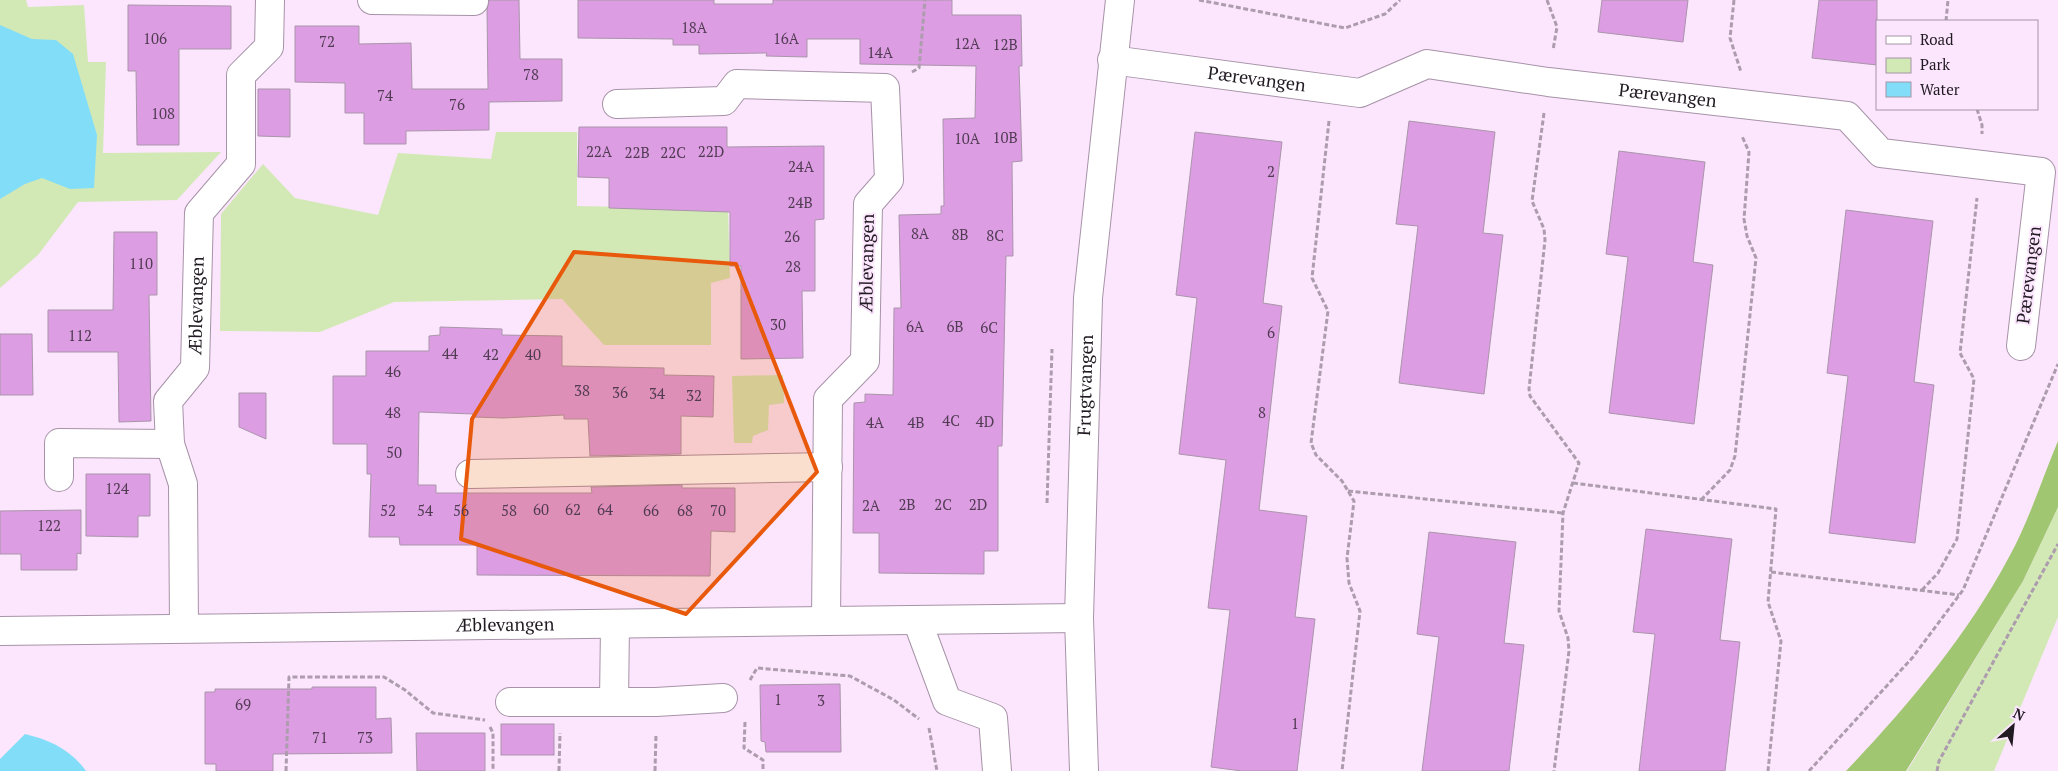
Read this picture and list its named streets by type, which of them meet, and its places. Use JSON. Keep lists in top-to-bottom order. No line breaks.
{"streets":{"street":["Pærevangen","Æblevangen","Frugtvangen"]},"crossings":[["Pærevangen","Frugtvangen"],["Æblevangen","Frugtvangen"]],"house_numbers":["18A","106","16A","72","12A","12B","14A","78","74","76","108","10B","10A","22A","22D","22B","22C","24A","2","24B","8A","8B","8C","26","110","28","30","6A","6B","6C","6","112","44","42","40","46","38","36","34","32","48","8","4C","4D","4A","4B","50","124","2B","2C","2D","2A","60","62","64","52","54","56","58","66","68","70","122","1","3","69","1","71","73"],"legend":["Road","Park","Water"],"north":"top right"}
